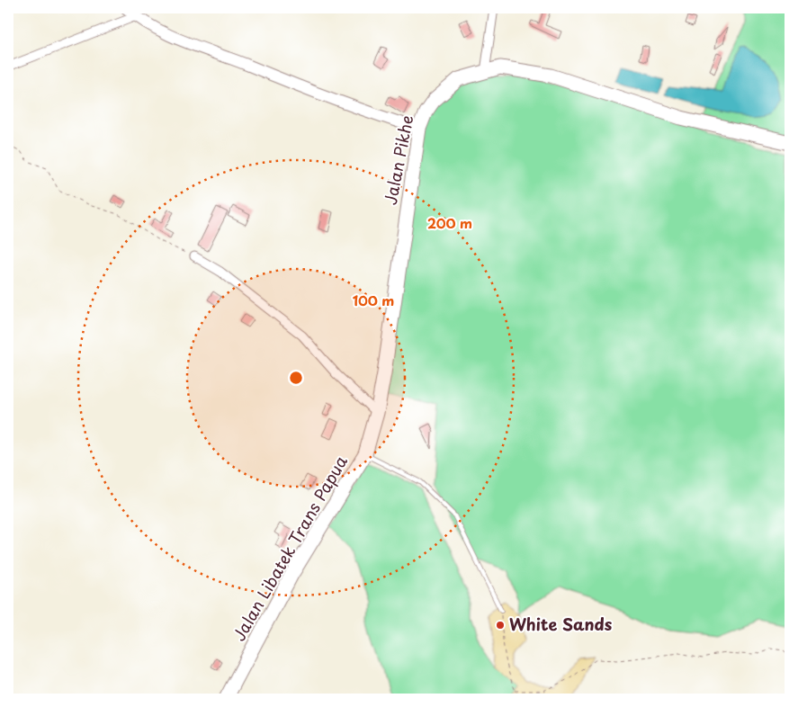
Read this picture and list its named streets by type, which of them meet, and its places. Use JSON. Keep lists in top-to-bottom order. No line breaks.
{"streets":{"highway":["Jalan Pikhe","Jalan Libatek Trans Papua"]},"crossings":[["Jalan Pikhe","Jalan Libatek Trans Papua"]],"places":["White Sands"],"rings":["200 m","100 m"]}
